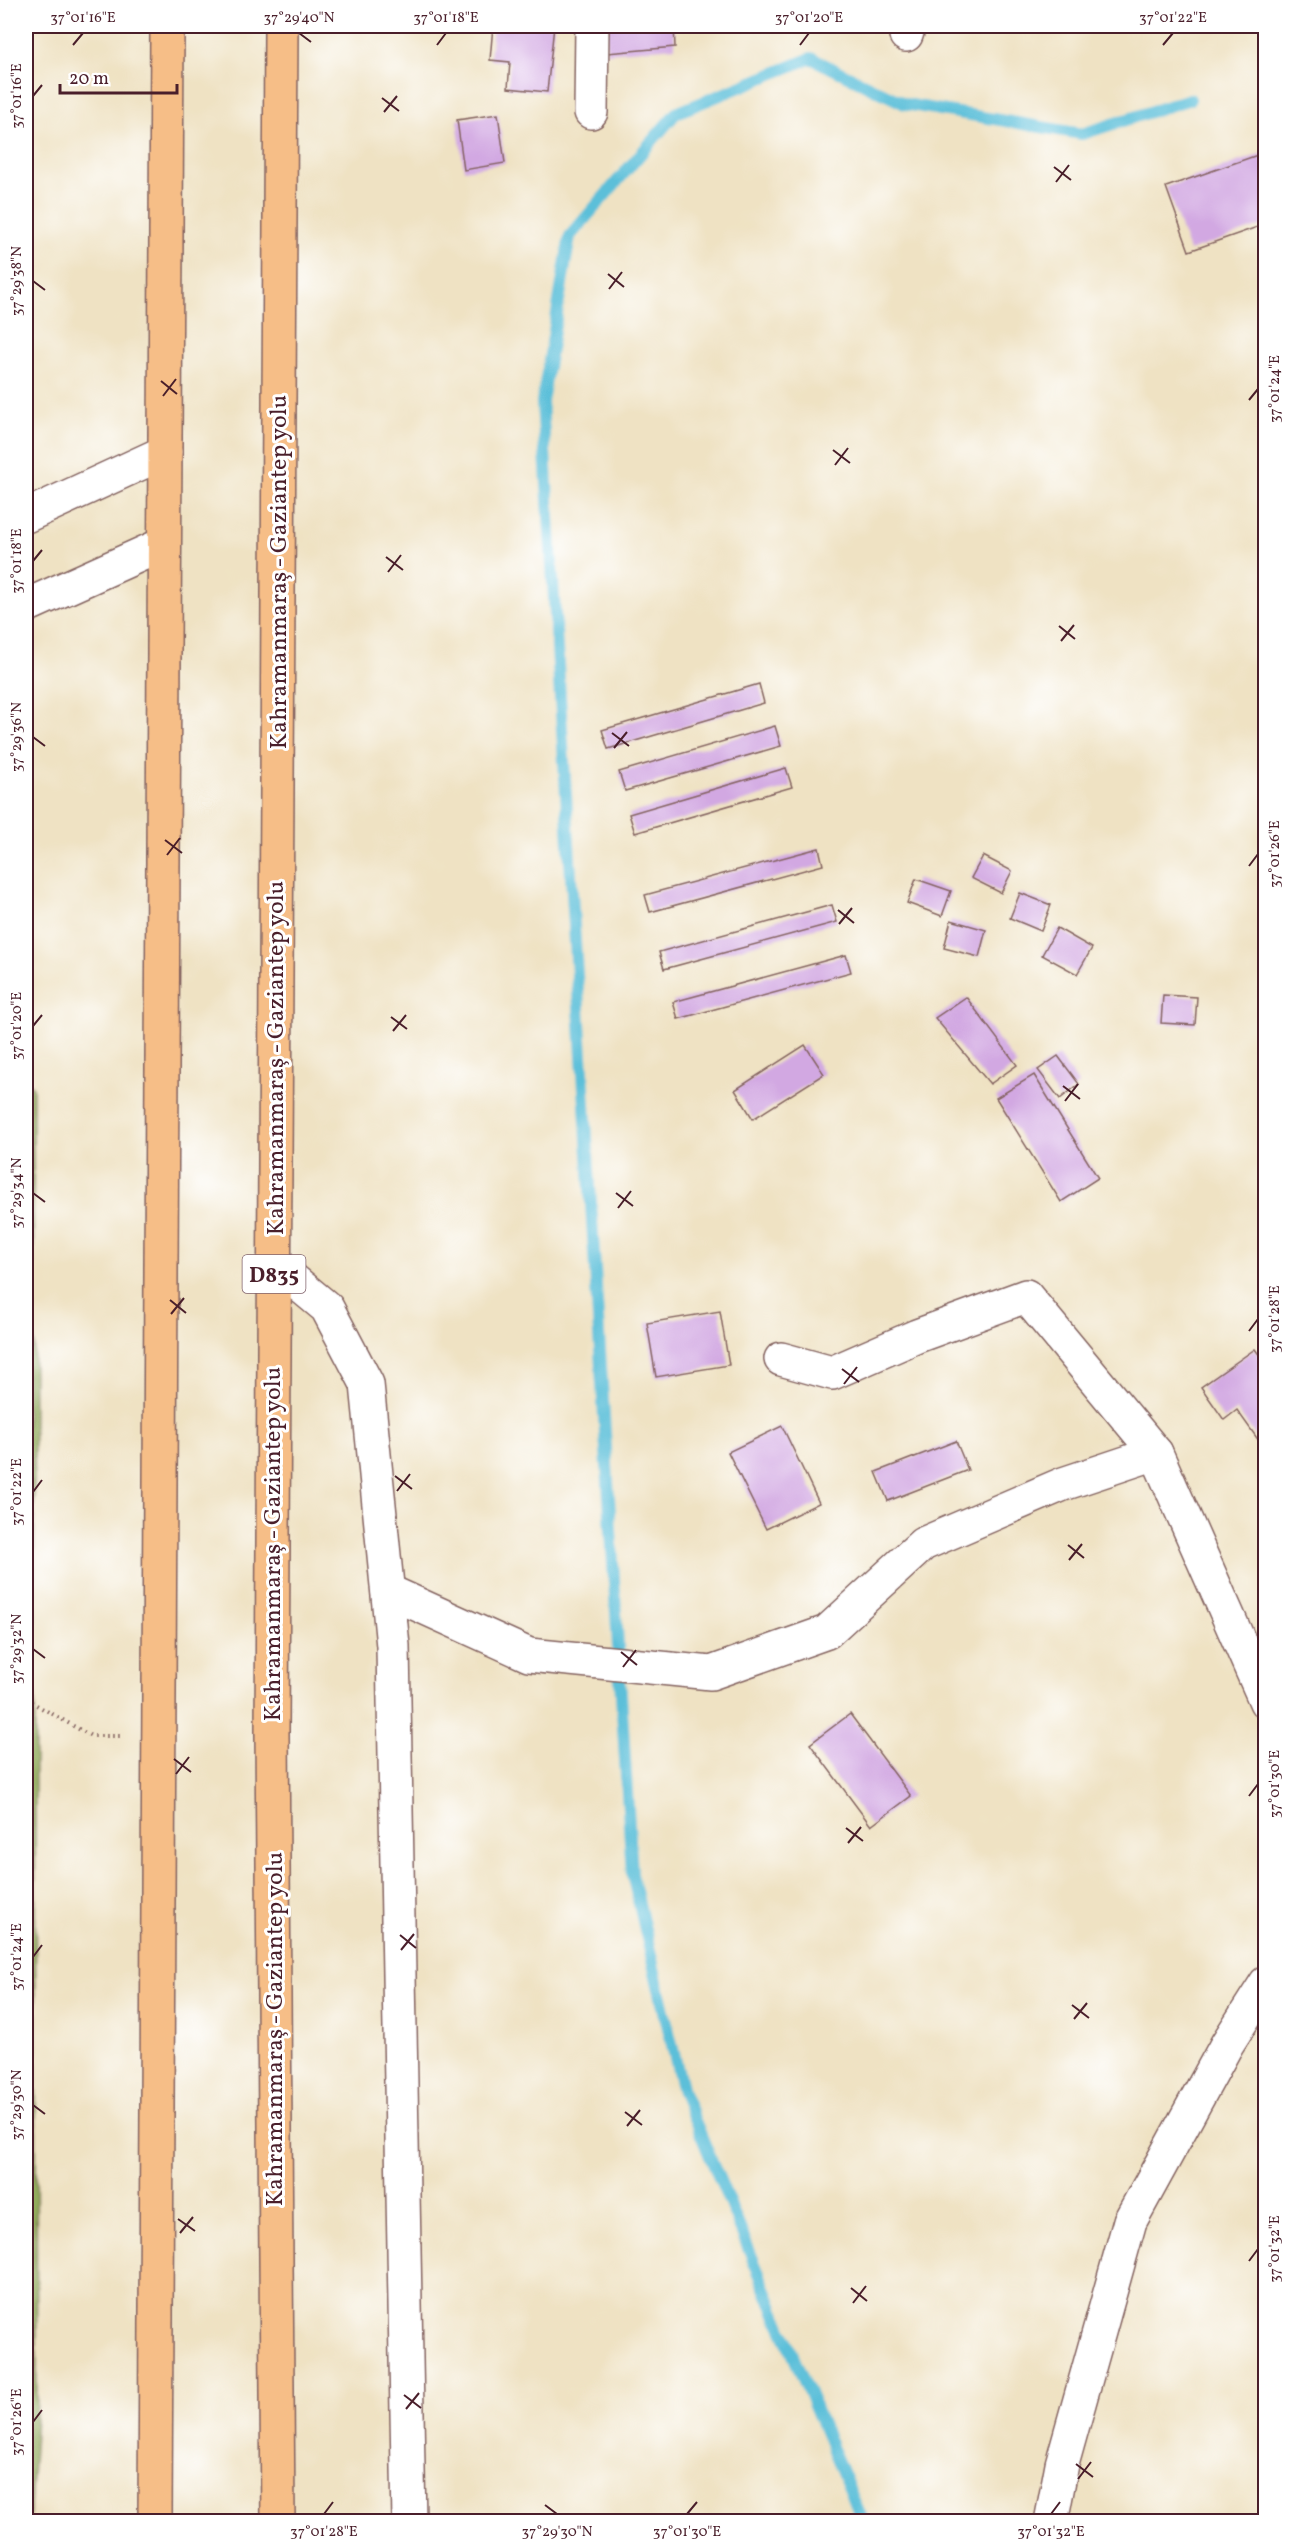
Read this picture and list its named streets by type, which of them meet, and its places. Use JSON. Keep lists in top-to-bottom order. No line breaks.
{"streets":{"highway":["Kahramanmaraş - Gaziantep yolu","D835"]},"scale_bar":"20 m","coordinates":["37°01'16\"E","37°29'40\"N","37°01'18\"E","37°01'20\"E","37°01'22\"E","37°29'38\"N","37°01'24\"E","37°29'36\"N","37°01'26\"E","37°29'34\"N","37°01'28\"E","37°29'32\"N","37°01'30\"E","37°29'30\"N","37°01'32\"E"]}
